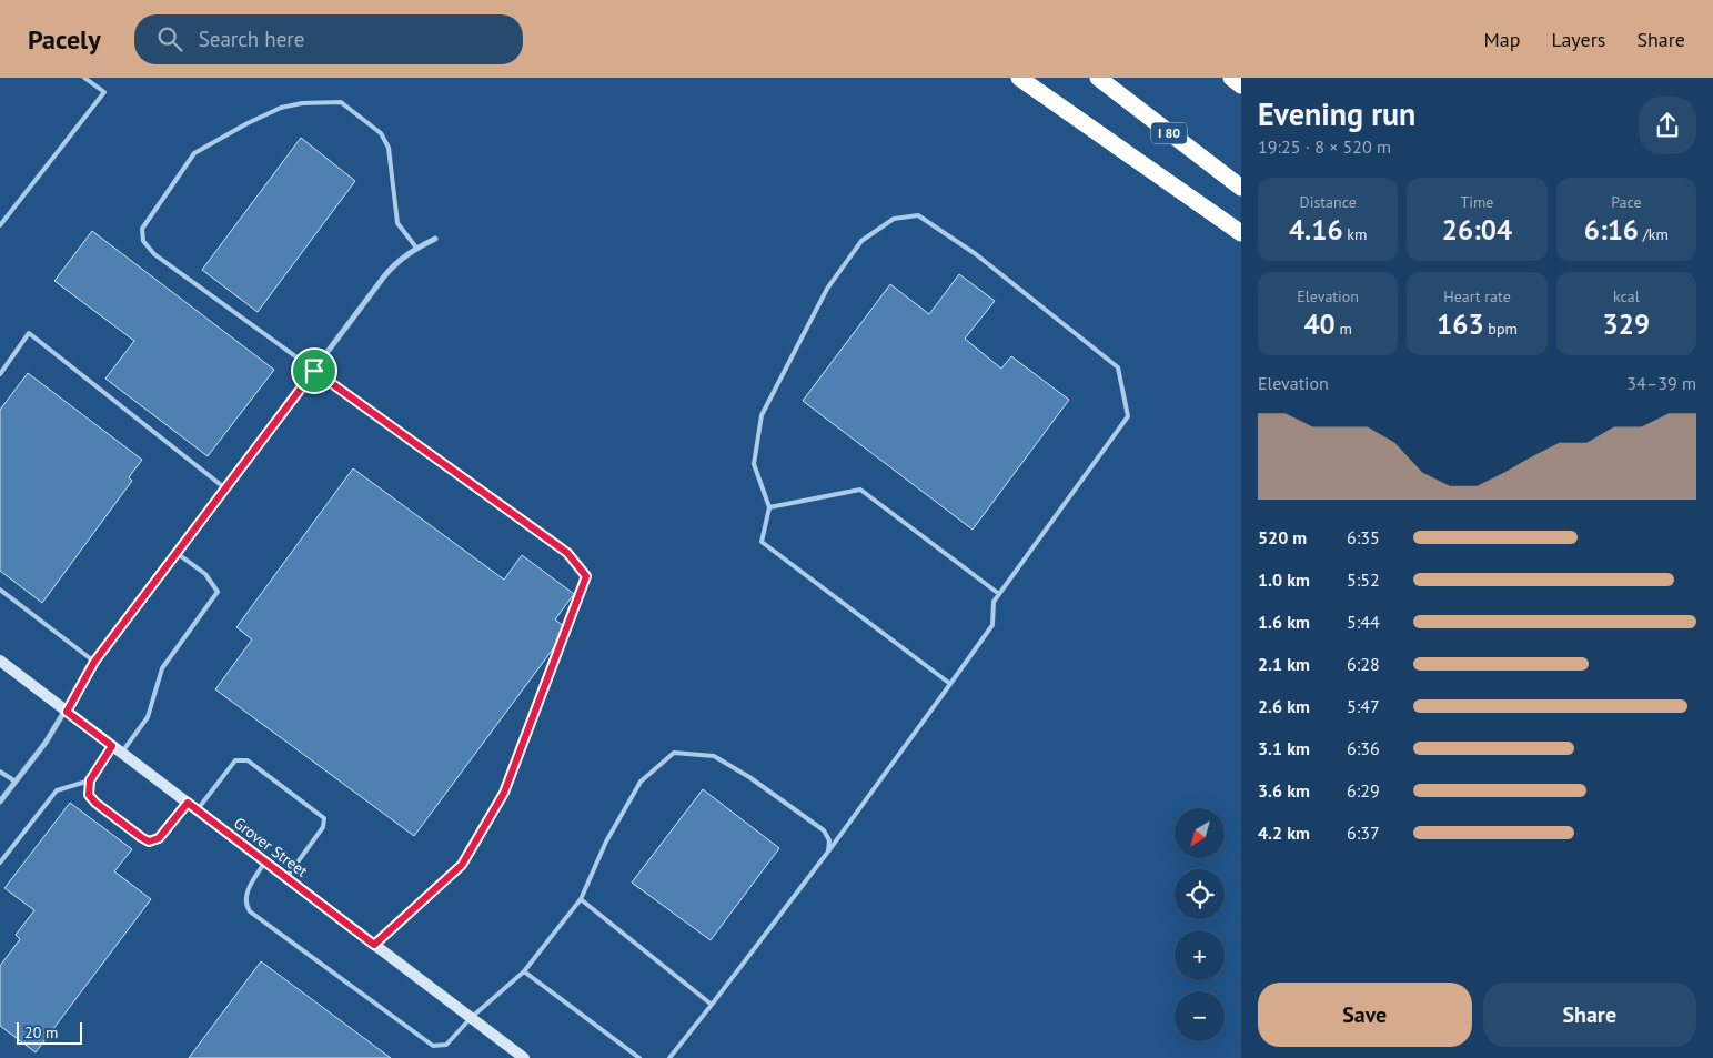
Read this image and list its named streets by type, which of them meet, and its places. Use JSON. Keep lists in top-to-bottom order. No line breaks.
{"streets":{"highway":["I 80"],"main road":["Grover Street"]},"scale_bar":"20 m","north":"bottom left","page":{"header":"Pacely","search":"Search here","nav":["Map","Layers","Share"],"heading":["Evening run","19:25 · 8 × 520 m"],"stats":[["Distance","4.16 km"],["Time","26:04"],["Pace","6:16 /km"],["Elevation","40 m"],["Heart rate","163 bpm"],["kcal","329"]],"chart":["Elevation","34–39 m"],"list":[{"name":"520 m","note":"6:35"},{"name":"1.0 km","note":"5:52"},{"name":"1.6 km","note":"5:44"},{"name":"2.1 km","note":"6:28"},{"name":"2.6 km","note":"5:47"},{"name":"3.1 km","note":"6:36"},{"name":"3.6 km","note":"6:29"},{"name":"4.2 km","note":"6:37"}],"map_buttons":["+","−"],"buttons":["Save","Share"],"scale":"20 m"}}
